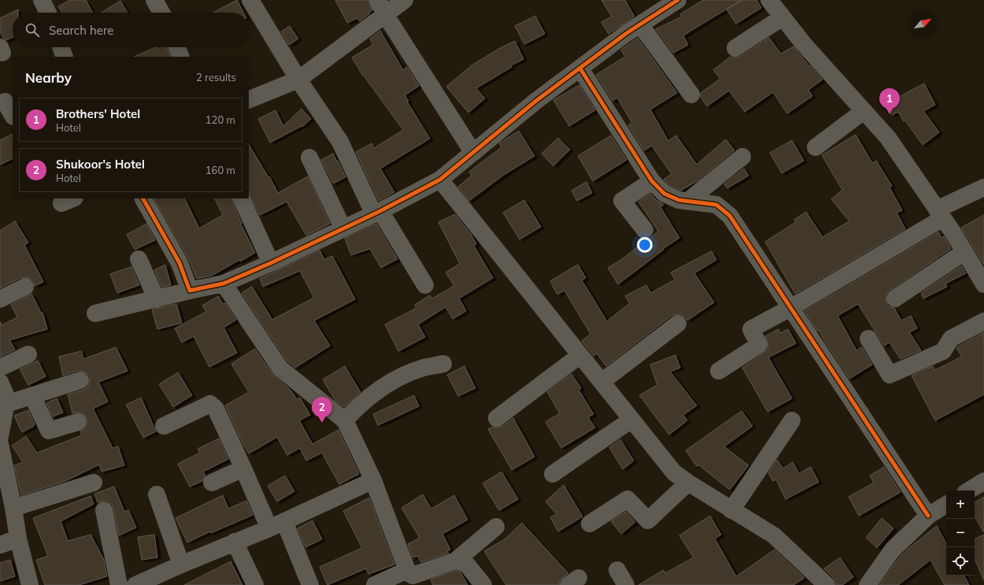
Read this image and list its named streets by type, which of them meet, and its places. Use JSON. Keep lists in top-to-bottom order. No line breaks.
{"north":"top right","page":{"search":"Search here","heading":["Nearby","2 results"],"pins":["1","2"],"list":[{"mark":"1","name":"Brothers' Hotel","note":"Hotel","value":"120 m"},{"mark":"2","name":"Shukoor's Hotel","note":"Hotel","value":"160 m"}],"map_buttons":["+","−"]}}
